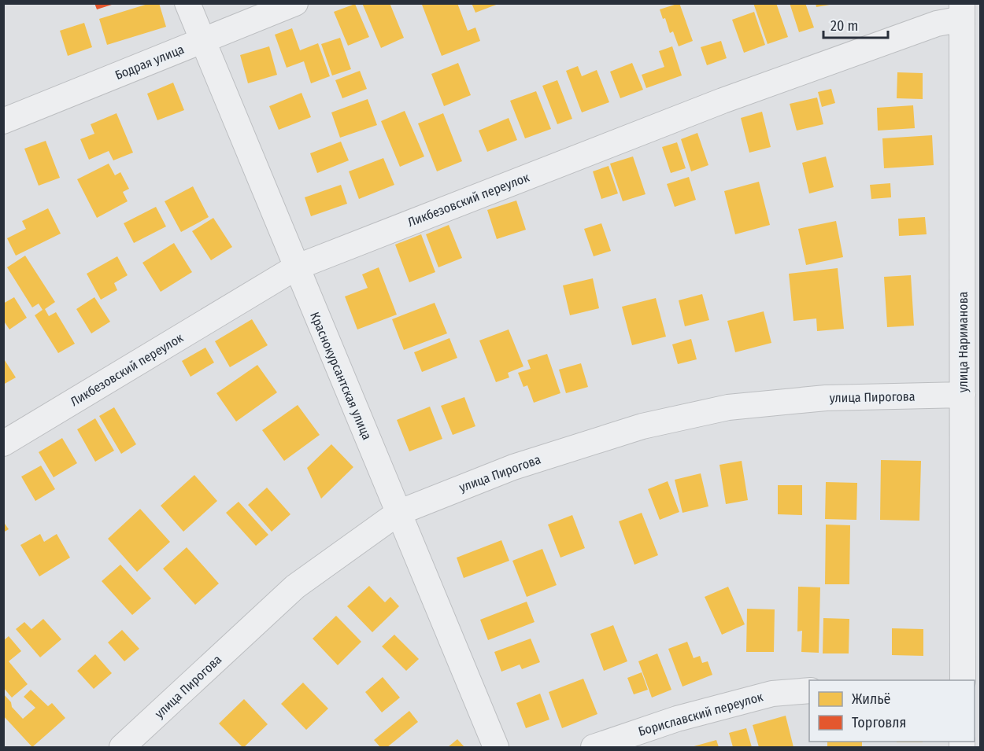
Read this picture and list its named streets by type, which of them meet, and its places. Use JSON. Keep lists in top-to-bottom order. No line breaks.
{"streets":{"street":["Бодрая улица","Ликбезовский переулок","улица Нариманова","Краснокурсантская улица","улица Пирогова","Бориславский переулок"]},"crossings":[["Бодрая улица","Краснокурсантская улица"],["Ликбезовский переулок","улица Нариманова"],["Ликбезовский переулок","Краснокурсантская улица"],["улица Нариманова","улица Пирогова"],["Краснокурсантская улица","улица Пирогова"]],"legend":["Жильё","Торговля"],"scale_bar":"20 m"}
